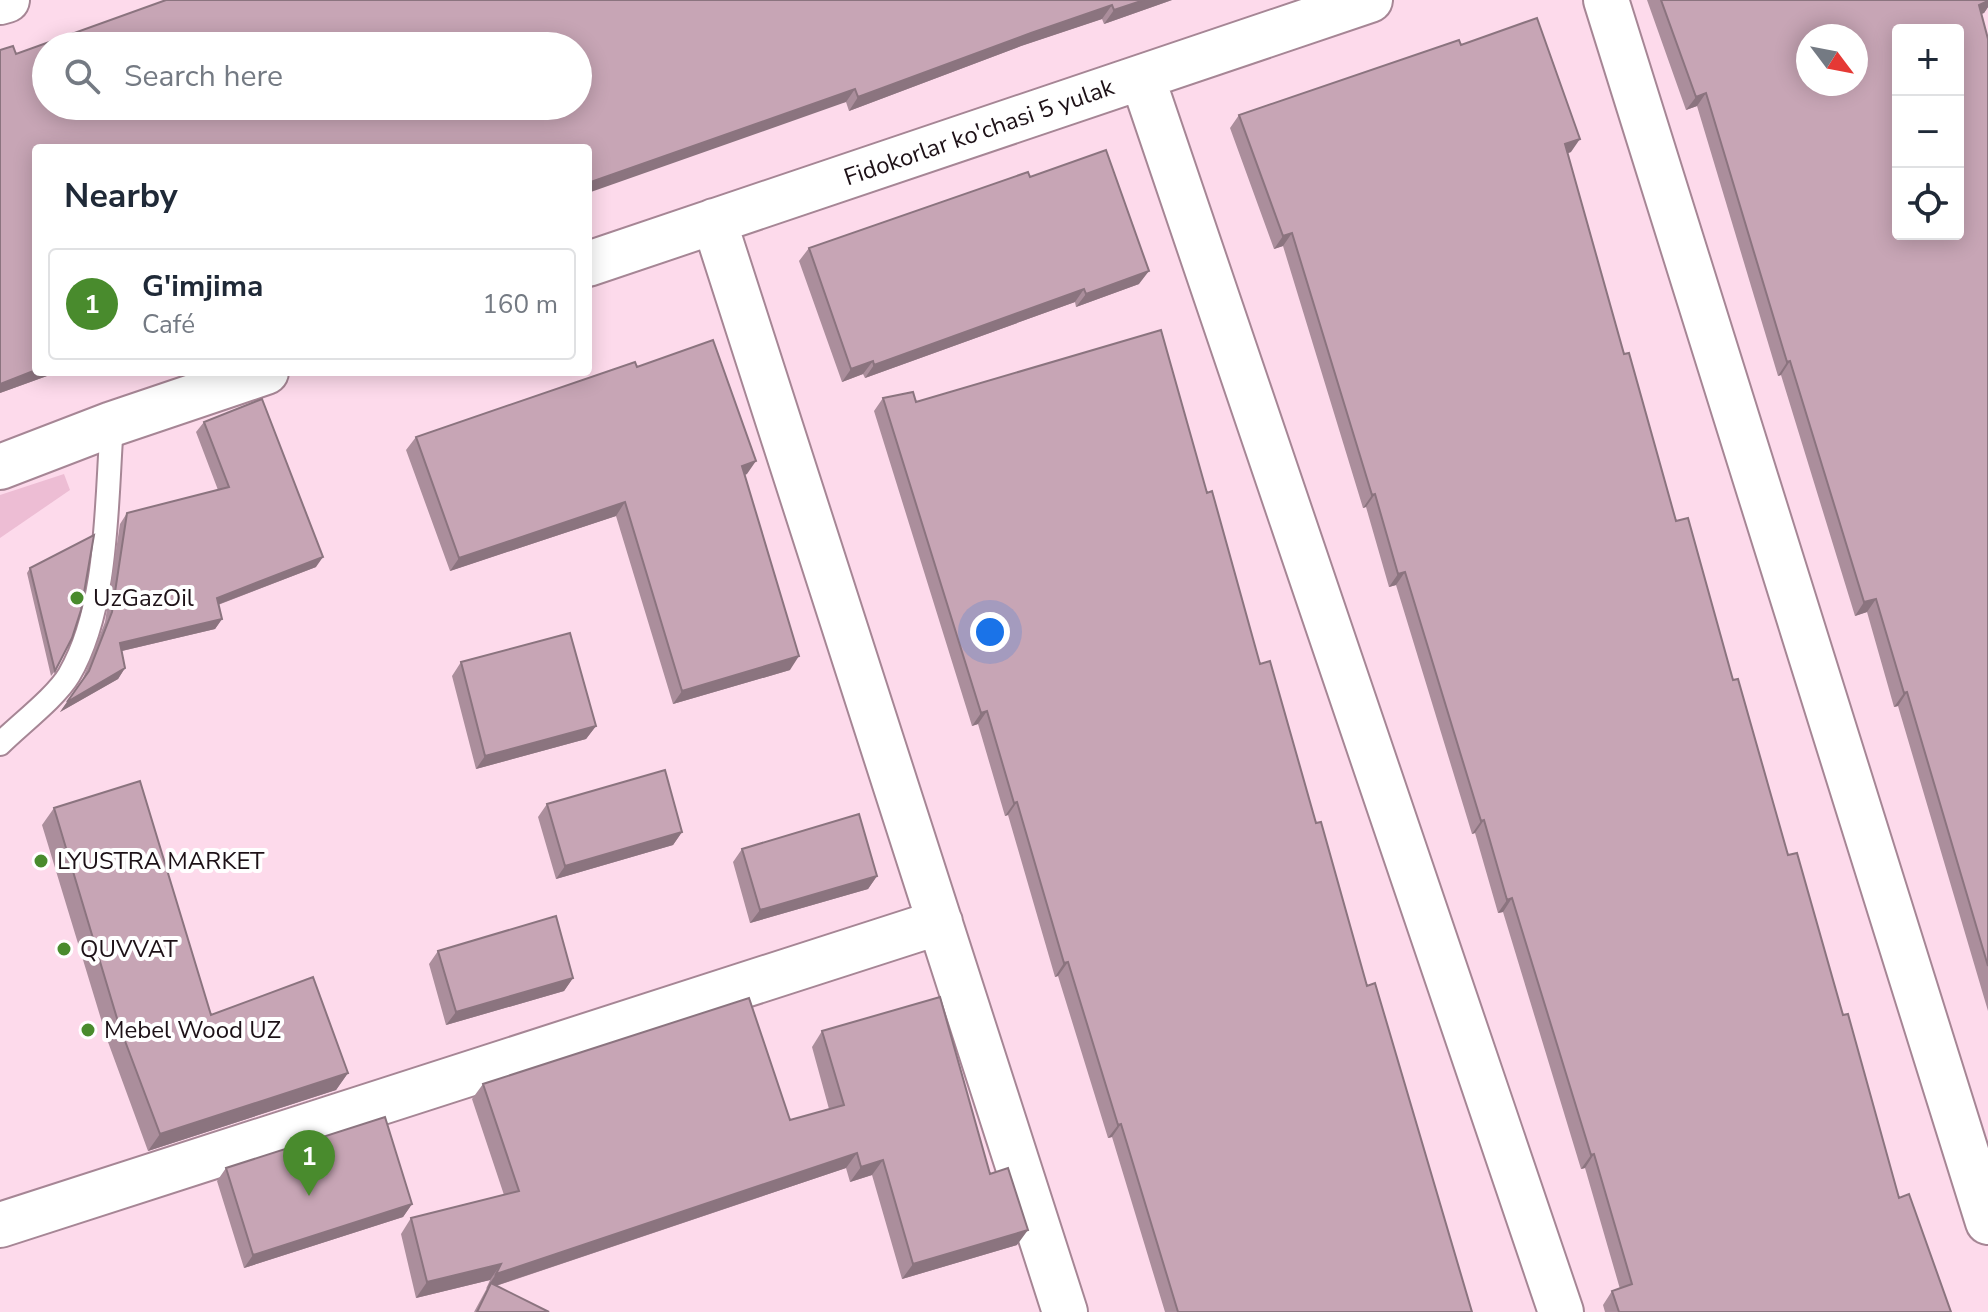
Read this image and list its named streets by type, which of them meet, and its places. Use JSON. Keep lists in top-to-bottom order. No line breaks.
{"streets":{"street":["Fidokorlar ko'chasi 5 yulak"]},"places":["UzGazOil","LYUSTRA MARKET","QUVVAT","Mebel Wood UZ"],"north":"bottom right","page":{"map_buttons":["+","−"],"search":"Search here","heading":"Nearby","list":[{"mark":"1","name":"G'imjima","note":"Café","value":"160 m"}],"pins":"1"}}
